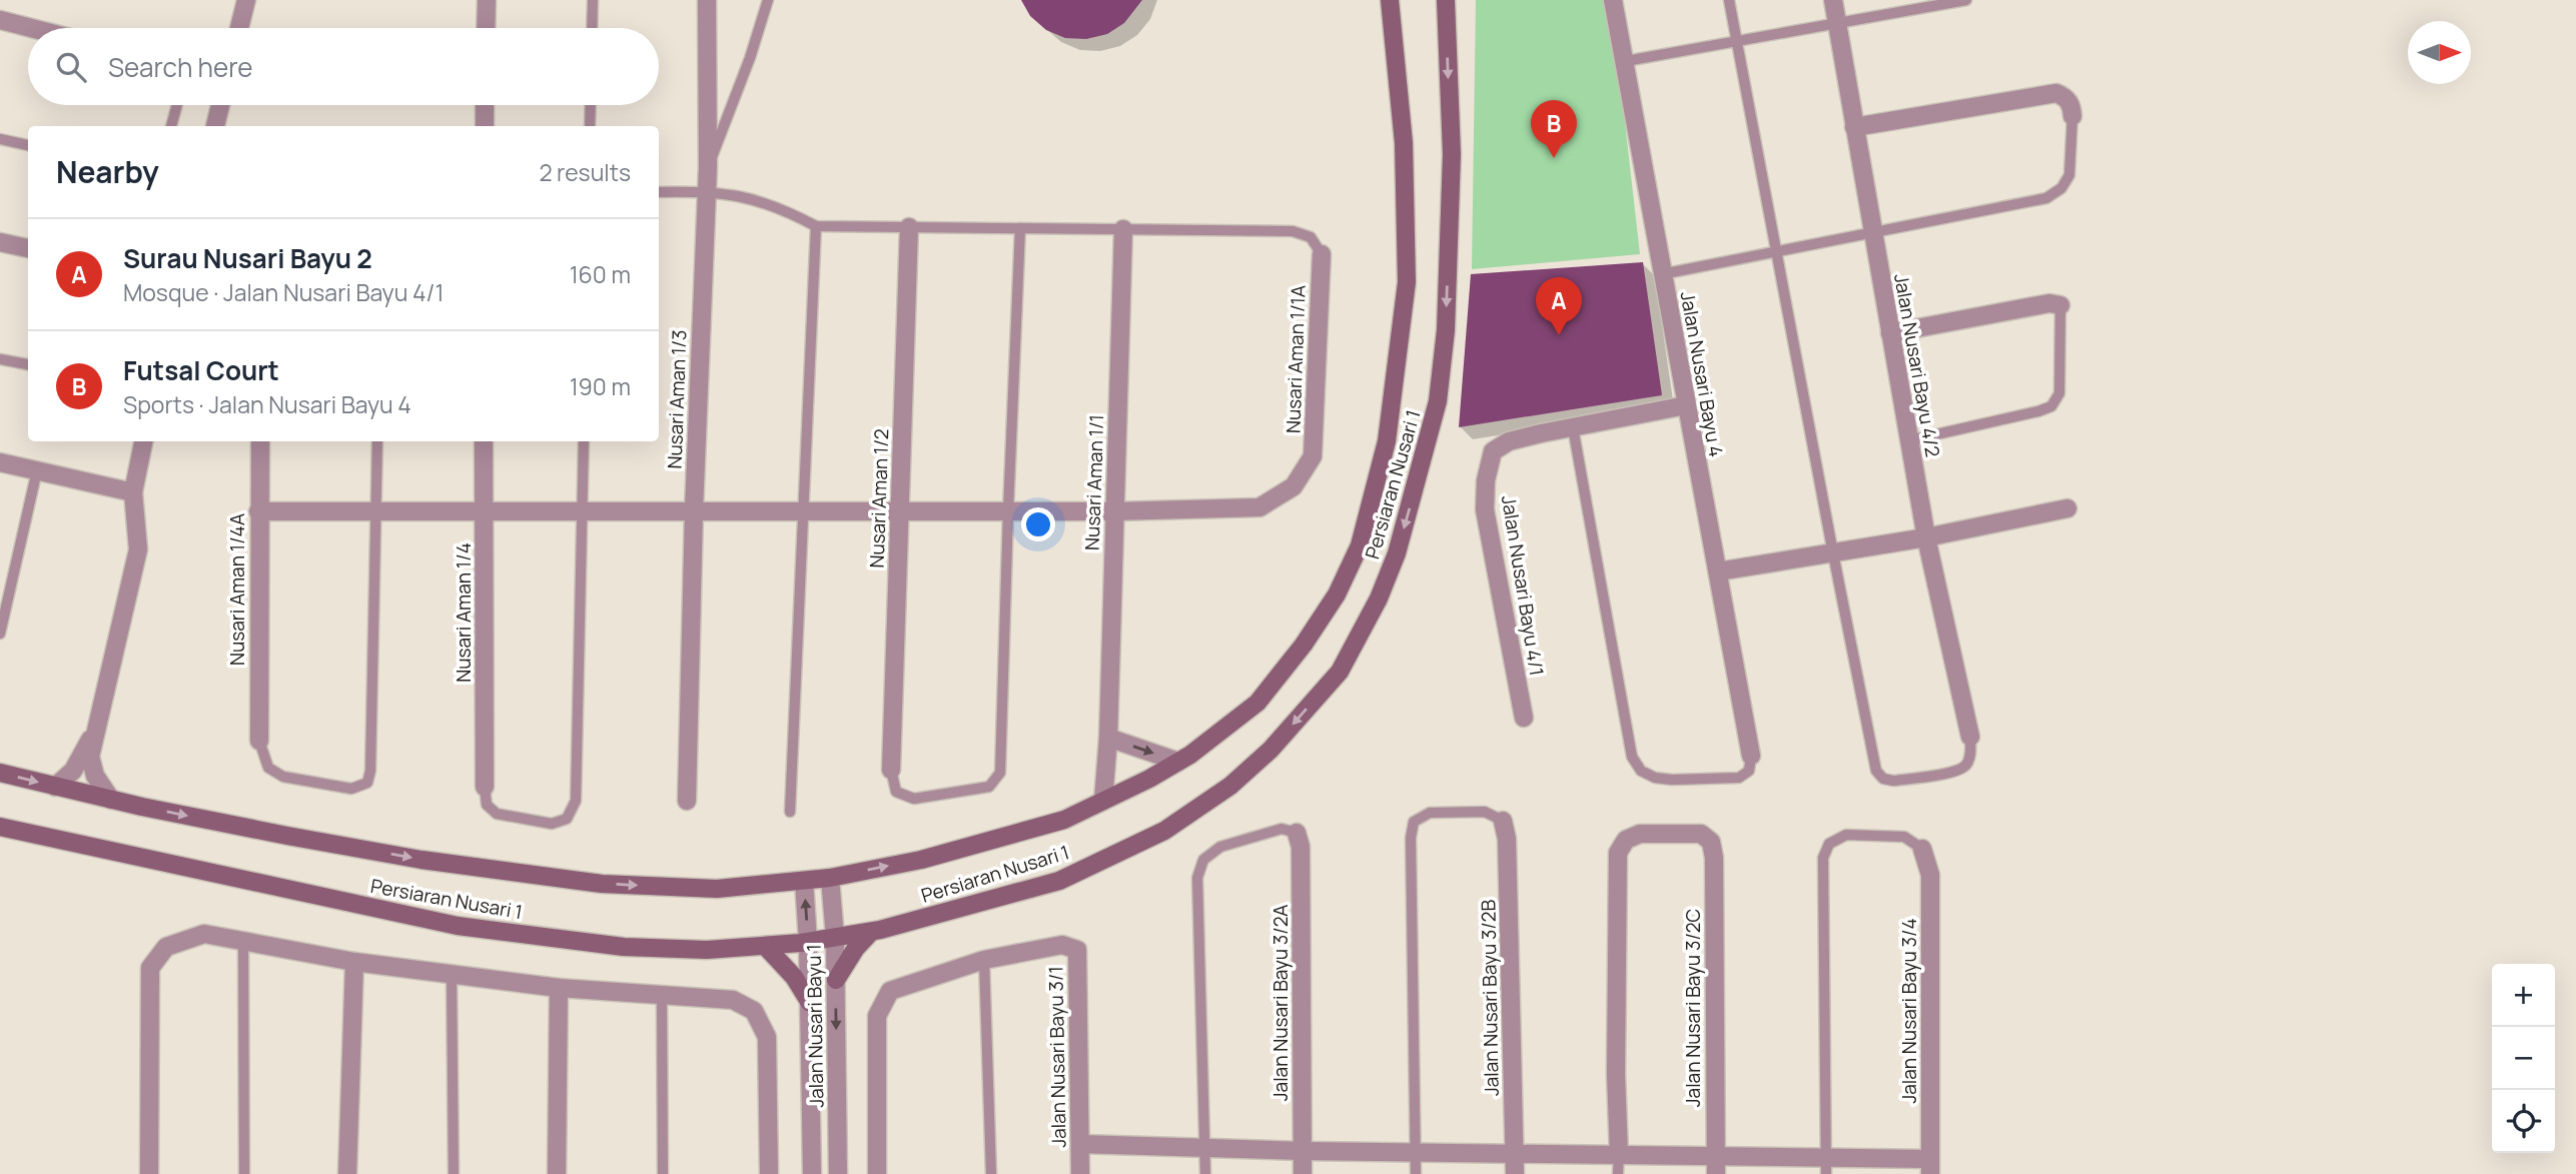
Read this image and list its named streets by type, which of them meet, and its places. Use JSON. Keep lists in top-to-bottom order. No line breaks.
{"streets":{"main road":["Persiaran Nusari 1"],"street":["Nusari Aman 1/1A","Jalan Nusari Bayu 4/2","Jalan Nusari Bayu 4","Nusari Aman 1/3","Nusari Aman 1/1","Nusari Aman 1/2","Jalan Nusari Bayu 4/1","Nusari Aman 1/4A","Nusari Aman 1/4","Jalan Nusari Bayu 3/2B","Jalan Nusari Bayu 3/2A","Jalan Nusari Bayu 3/2C","Jalan Nusari Bayu 3/4","Jalan Nusari Bayu 1","Jalan Nusari Bayu 3/1"]},"crossings":[["Nusari Aman 1/1A","Nusari Aman 1/3"],["Nusari Aman 1/1A","Nusari Aman 1/1"],["Nusari Aman 1/1A","Nusari Aman 1/2"],["Nusari Aman 1/1A","Nusari Aman 1/4A"],["Nusari Aman 1/1A","Nusari Aman 1/4"],["Jalan Nusari Bayu 4","Jalan Nusari Bayu 4/1"],["Nusari Aman 1/1","Persiaran Nusari 1"],["Persiaran Nusari 1","Jalan Nusari Bayu 1"]],"north":"right","page":{"search":"Search here","pins":["B","A"],"heading":["Nearby","2 results"],"list":[{"mark":"A","name":"Surau Nusari Bayu 2","note":"Mosque · Jalan Nusari Bayu 4/1","value":"160 m"},{"mark":"B","name":"Futsal Court","note":"Sports · Jalan Nusari Bayu 4","value":"190 m"}],"map_buttons":["+","−"]}}
